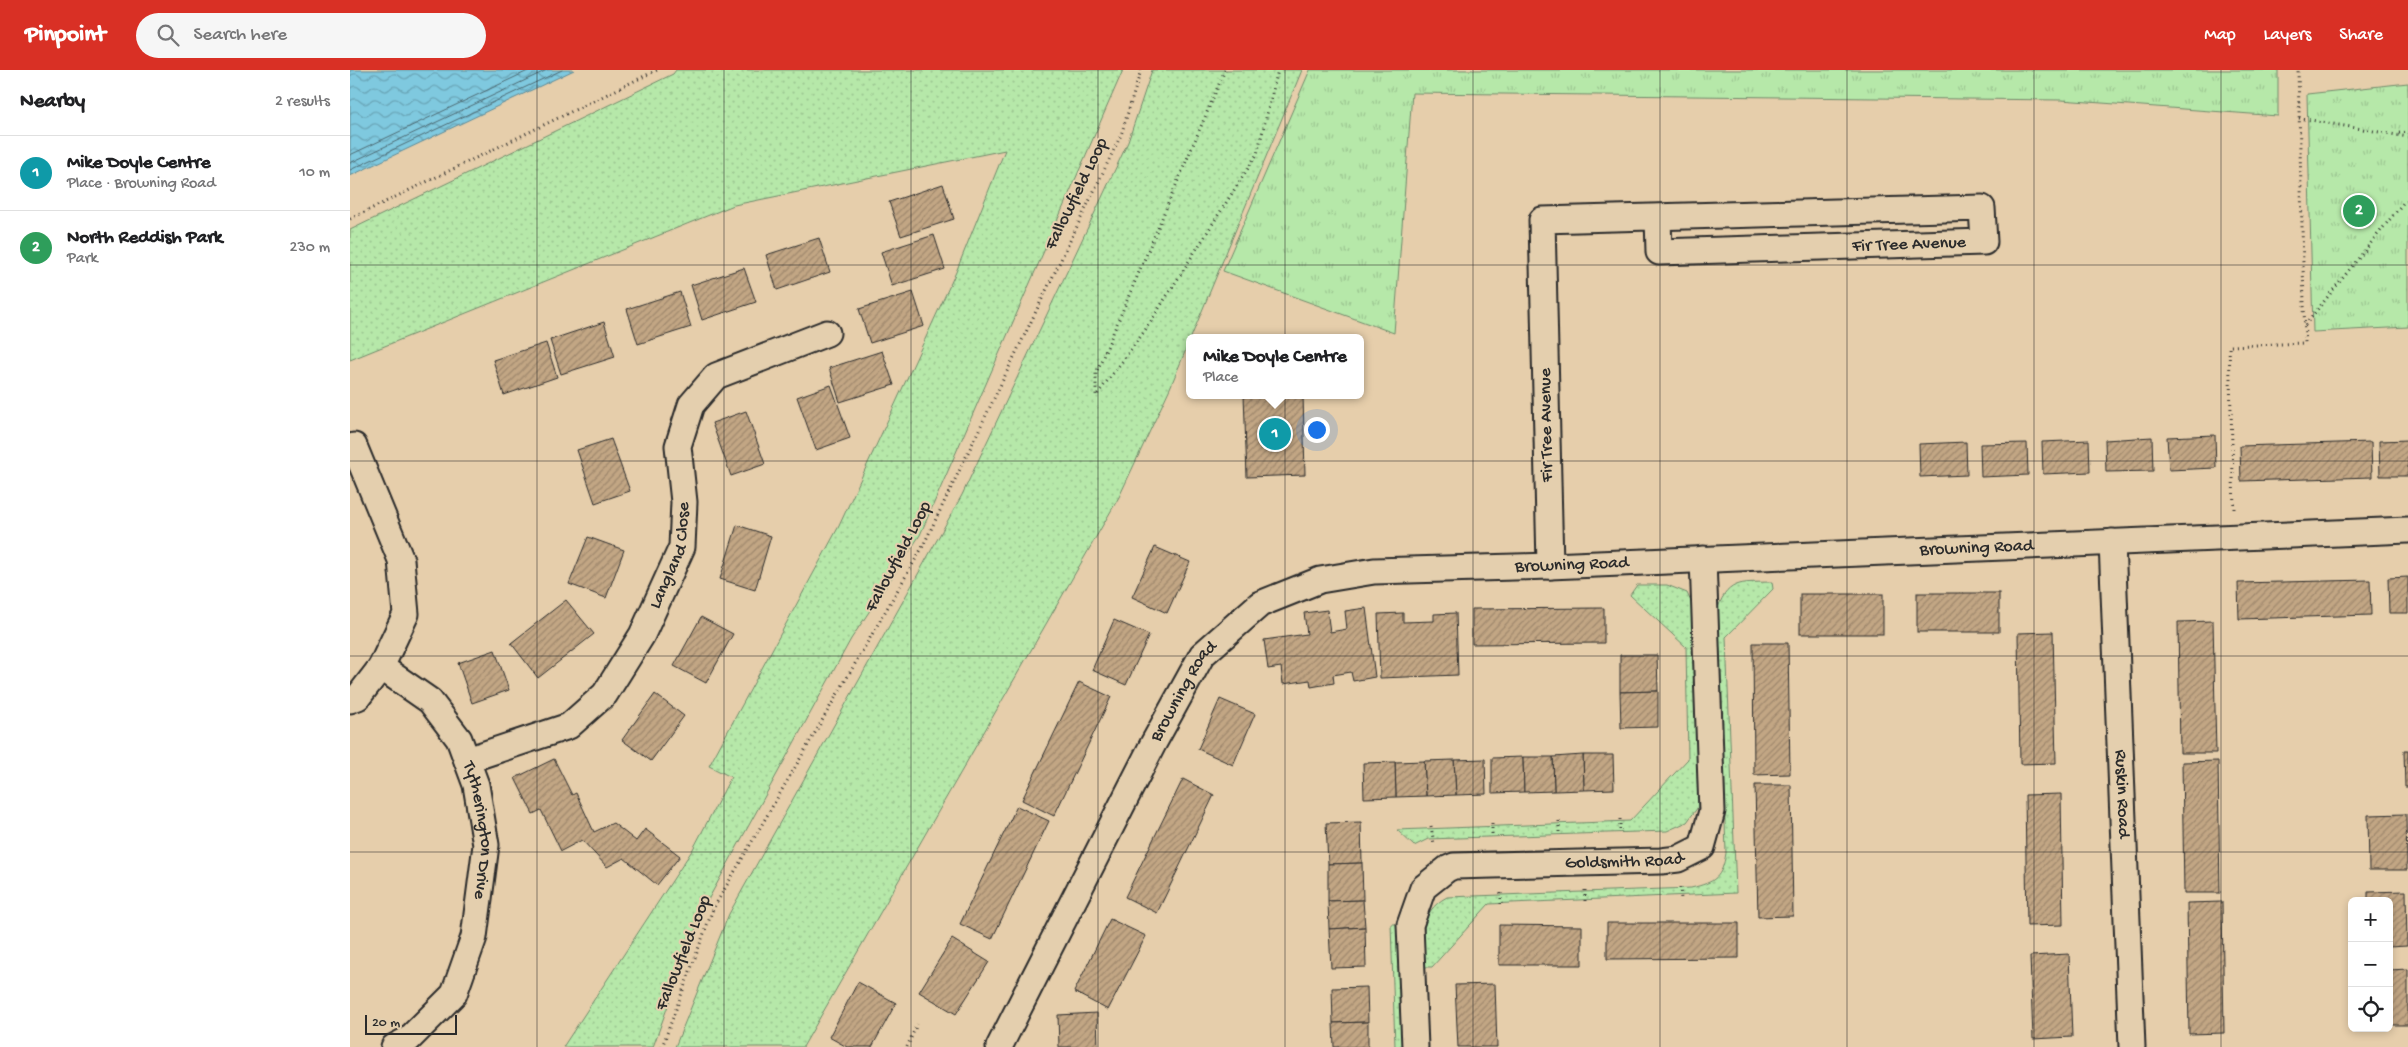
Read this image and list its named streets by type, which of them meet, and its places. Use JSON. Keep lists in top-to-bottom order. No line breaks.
{"streets":{"street":["Fir Tree Avenue","Browning Road","Langland Close","Ruskin Road","Tytherington Drive","Goldsmith Road"],"path":["Fallowfield Loop"]},"crossings":[["Fir Tree Avenue","Browning Road"],["Browning Road","Ruskin Road"],["Browning Road","Goldsmith Road"],["Langland Close","Tytherington Drive"]],"scale_bar":"20 m","page":{"header":"Pinpoint","search":"Search here","nav":["Map","Layers","Share"],"heading":["Nearby","2 results"],"list":[{"mark":"1","name":"Mike Doyle Centre","note":"Place · Browning Road","value":"10 m"},{"mark":"2","name":"North Reddish Park","note":"Park","value":"230 m"}],"pins":["2","1"],"popup":["Mike Doyle Centre","Place"],"map_buttons":["+","−"],"scale":"20 m"}}
